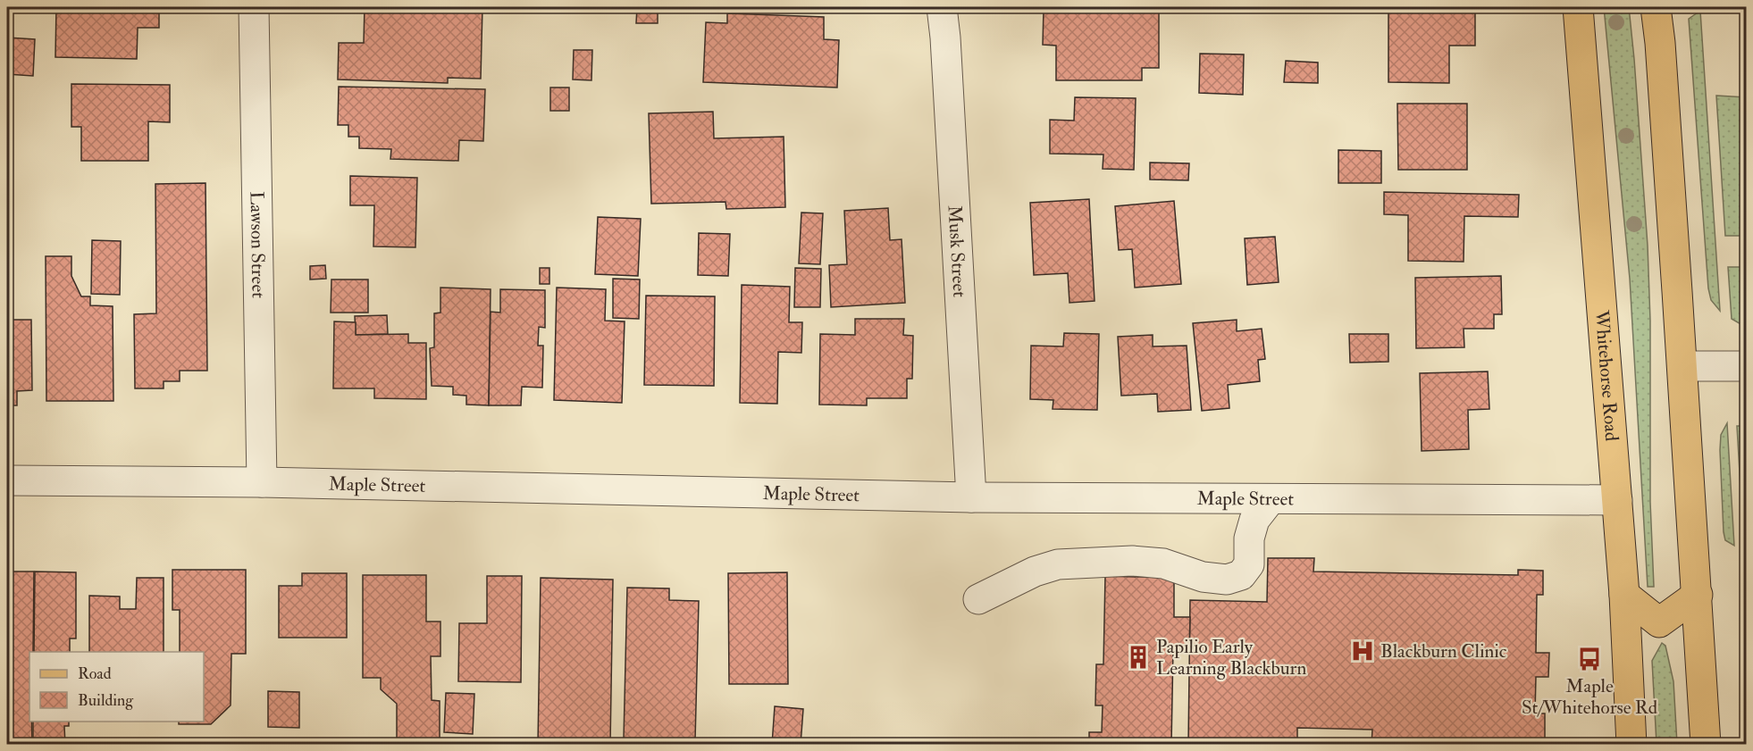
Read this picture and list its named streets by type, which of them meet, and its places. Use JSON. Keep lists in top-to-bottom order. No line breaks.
{"streets":{"main road":["Whitehorse Road"],"street":["Lawson Street","Musk Street","Maple Street"]},"crossings":[["Lawson Street","Maple Street"],["Musk Street","Maple Street"],["Whitehorse Road","Maple Street"]],"places":{"hospital":["Blackburn Clinic"],"building":["Papilio Early Learning Blackburn"],"bus stop":["Maple St/Whitehorse Rd"]},"legend":["Road","Building"]}
